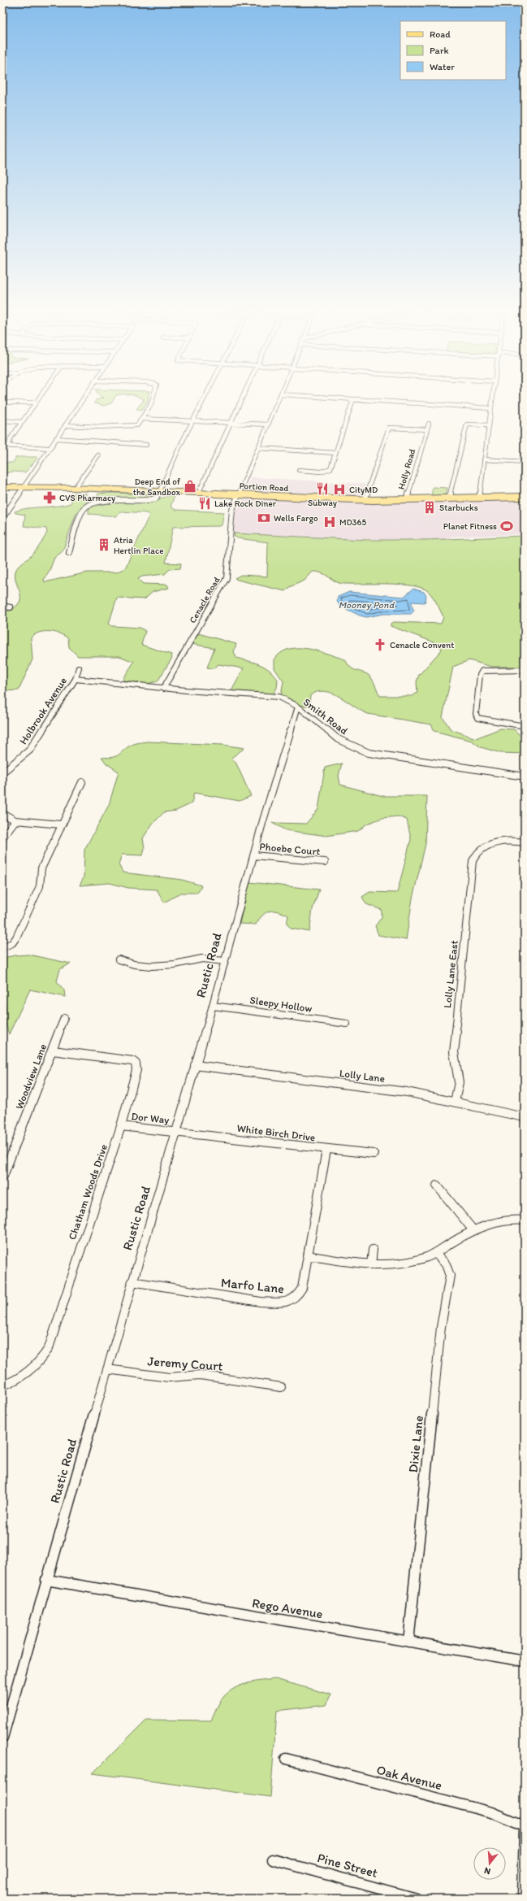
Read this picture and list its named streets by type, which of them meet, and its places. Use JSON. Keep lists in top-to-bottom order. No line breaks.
{"streets":{"main road":["Portion Road"],"street":["Holly Road","Cenacle Road","Holbrook Avenue","Smith Road","Phoebe Court","Rustic Road","Lolly Lane East","Sleepy Hollow","Lolly Lane","Woodview Lane","Dor Way","White Birch Drive","Chatham Woods Drive","Marfo Lane","Jeremy Court","Dixie Lane","Rego Avenue","Oak Avenue","Pine Street"]},"crossings":[["Holly Road","Portion Road"],["Portion Road","Cenacle Road"],["Cenacle Road","Smith Road"],["Holbrook Avenue","Smith Road"],["Smith Road","Rustic Road"],["Phoebe Court","Rustic Road"],["Rustic Road","Sleepy Hollow"],["Rustic Road","Lolly Lane"],["Rustic Road","Dor Way"],["Rustic Road","White Birch Drive"],["Rustic Road","Marfo Lane"],["Rustic Road","Jeremy Court"],["Rustic Road","Rego Avenue"],["Lolly Lane East","Lolly Lane"],["Woodview Lane","Chatham Woods Drive"],["Dor Way","White Birch Drive"],["Dor Way","Chatham Woods Drive"],["White Birch Drive","Marfo Lane"],["Dixie Lane","Rego Avenue"]],"water":["Mooney Pond"],"places":{"shop":["Deep End of the Sandbox"],"restaurant":["Subway","Lake Rock Diner"],"hospital":["CityMD","MD365"],"pharmacy":["CVS Pharmacy"],"building":["Starbucks","Atria Hertlin Place"],"bank":["Wells Fargo"],"sports":["Planet Fitness"],"church":["Cenacle Convent"]},"legend":["Road","Park","Water"],"north":"bottom"}
